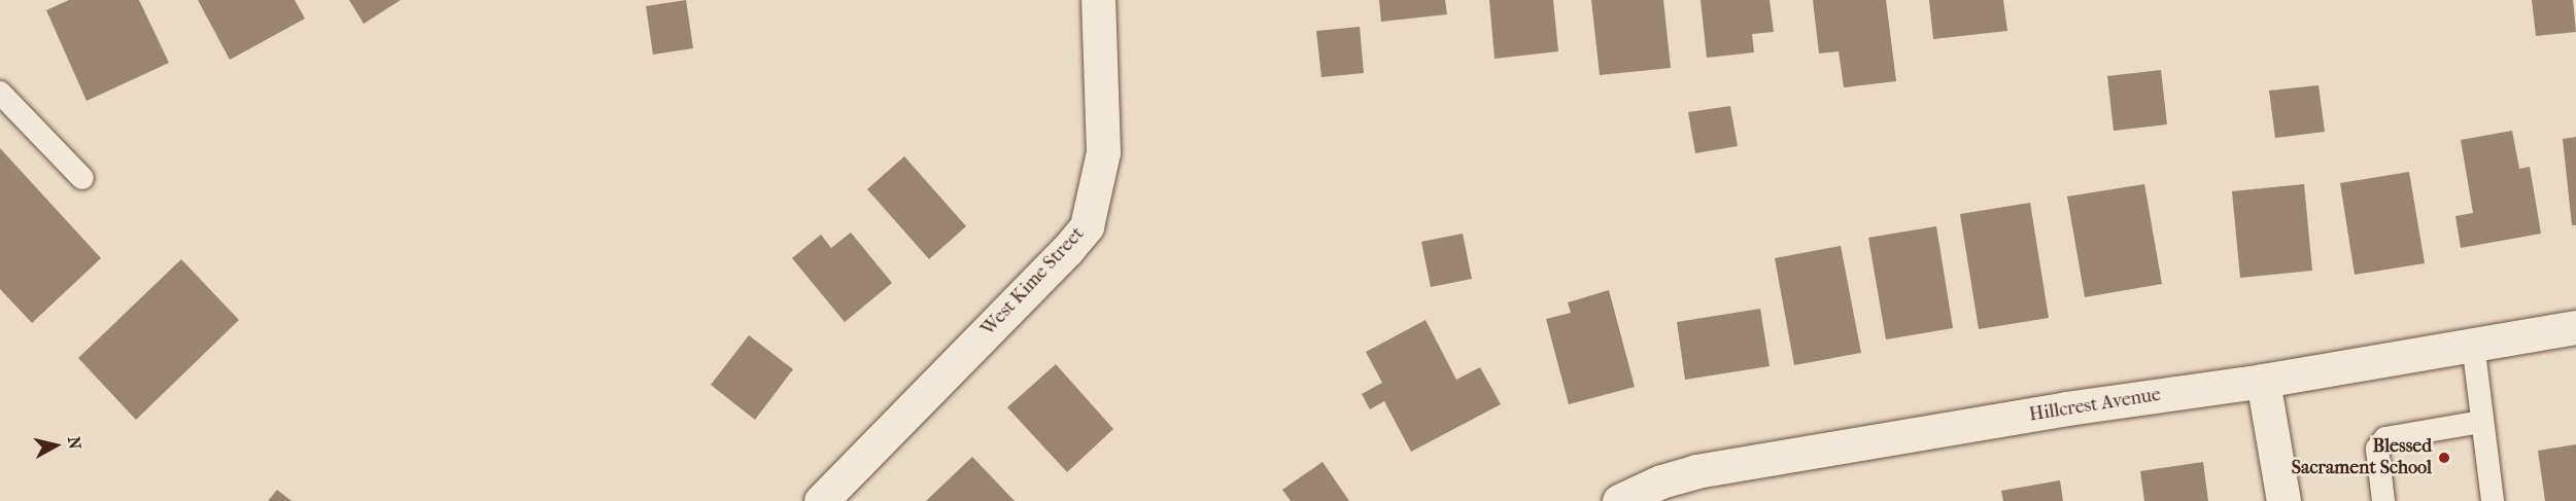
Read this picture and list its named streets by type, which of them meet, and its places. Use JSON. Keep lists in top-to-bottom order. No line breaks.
{"streets":{"street":["West Kime Street","Hillcrest Avenue"]},"places":["Blessed Sacrament School"],"north":"right"}
